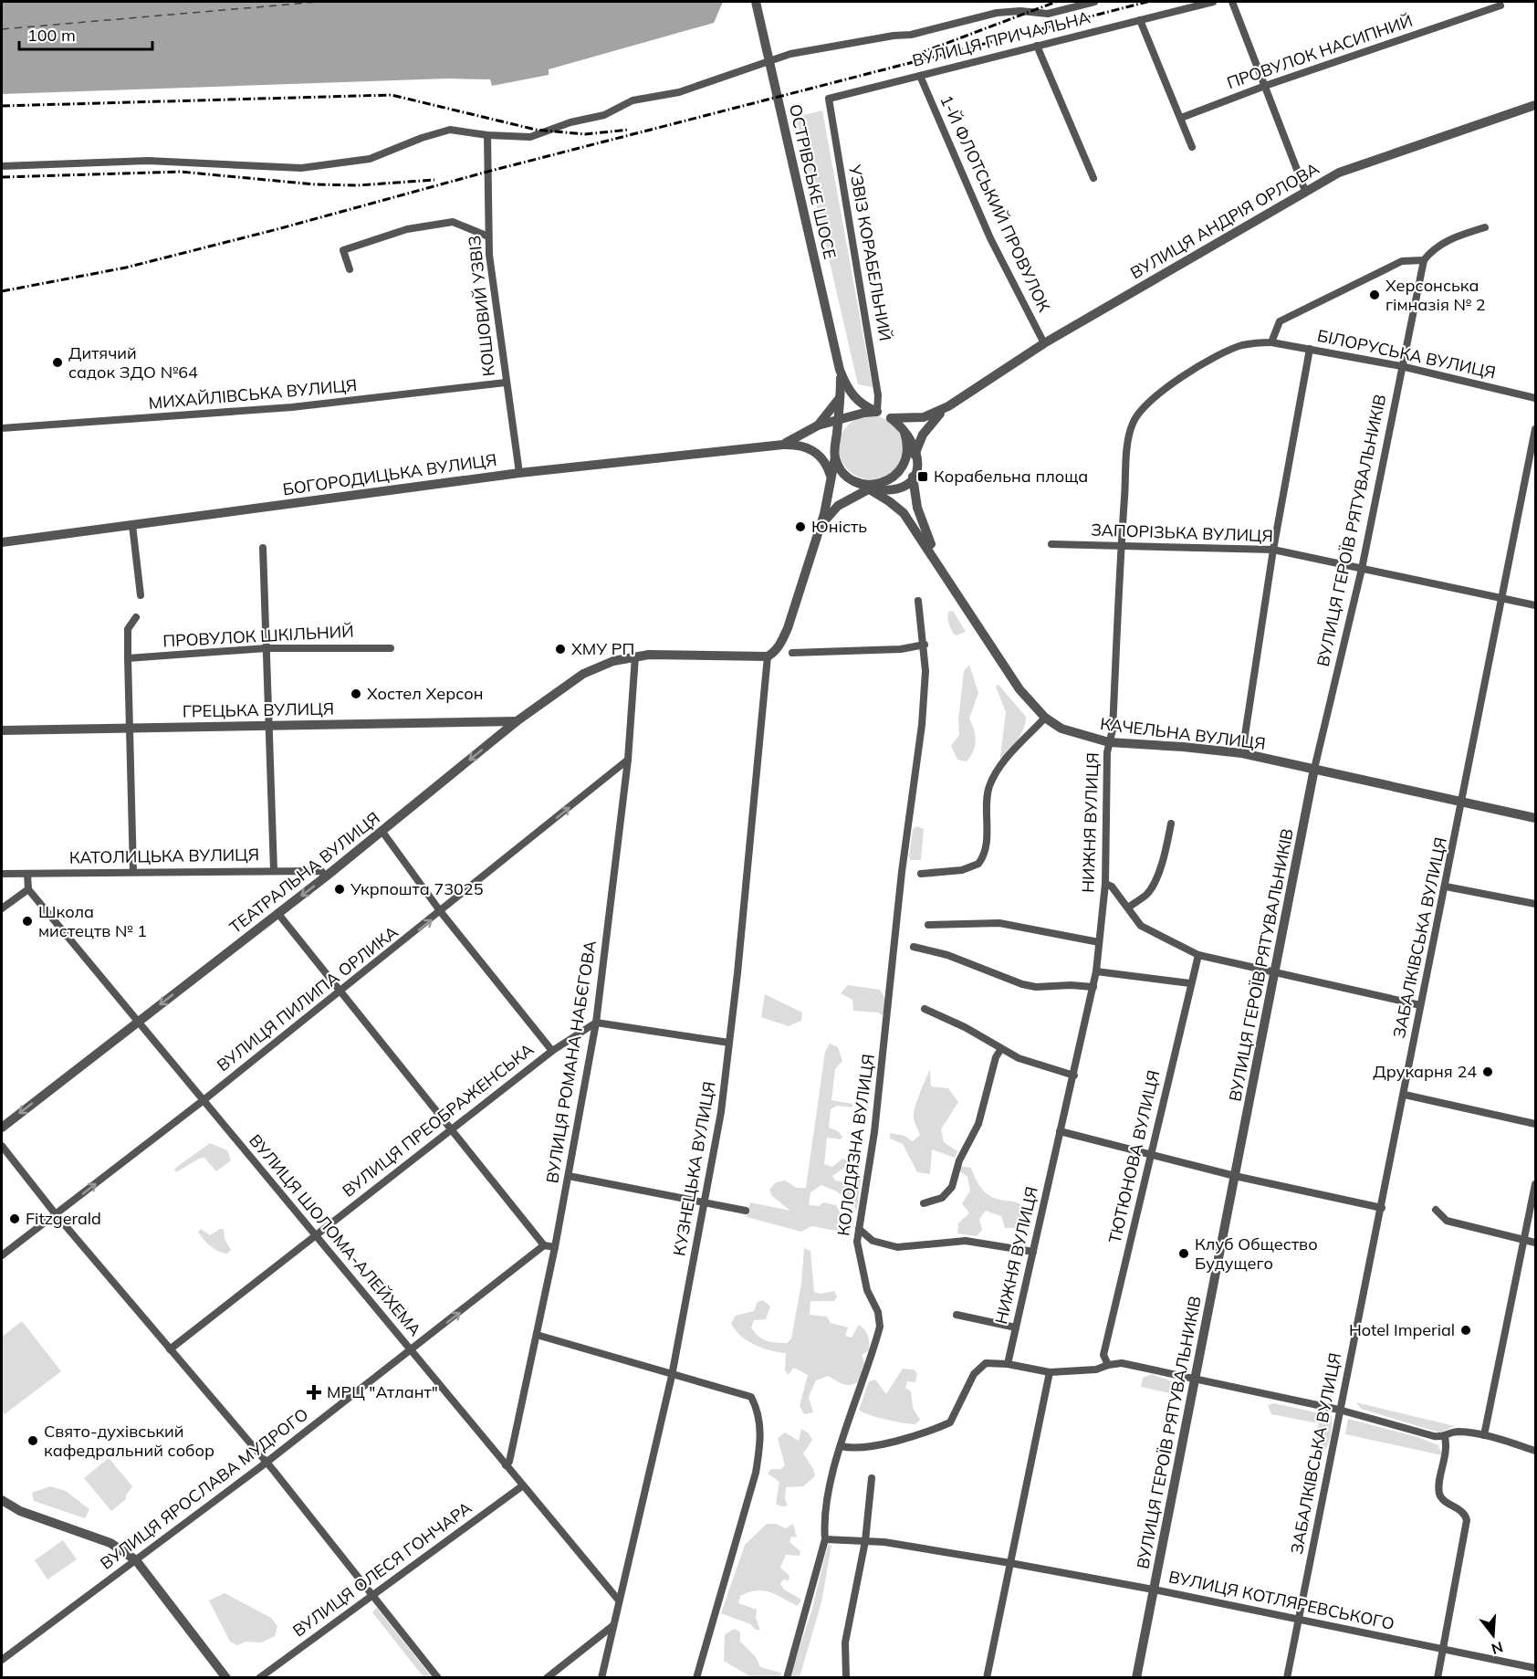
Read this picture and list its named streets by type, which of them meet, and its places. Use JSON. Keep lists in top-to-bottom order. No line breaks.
{"streets":{"street":["ВУЛИЦЯ ПРИЧАЛЬНА","ПРОВУЛОК НАСИПНИЙ","ОСТРІВСЬКЕ ШОСЕ","1-Й ФЛОТСЬКИЙ ПРОВУЛОК","ВУЛИЦЯ АНДРІЯ ОРЛОВА","УЗВІЗ КОРАБЕЛЬНИЙ","КОШОВИЙ УЗВІЗ","БІЛОРУСЬКА ВУЛИЦЯ","МИХАЙЛІВСЬКА ВУЛИЦЯ","БОГОРОДИЦЬКА ВУЛИЦЯ","ВУЛИЦЯ ГЕРОЇВ РЯТУВАЛЬНИКІВ","ЗАПОРІЗЬКА ВУЛИЦЯ","ПРОВУЛОК ШКІЛЬНИЙ","ГРЕЦЬКА ВУЛИЦЯ","КАЧЕЛЬНА ВУЛИЦЯ","НИЖНЯ ВУЛИЦЯ","КАТОЛИЦЬКА ВУЛИЦЯ","ТЕАТРАЛЬНА ВУЛИЦЯ","ЗАБАЛКІВСЬКА ВУЛИЦЯ","ВУЛИЦЯ ПИЛИПА ОРЛИКА","ВУЛИЦЯ РОМАНА НАБЄГОВА","ВУЛИЦЯ ПРЕОБРАЖЕНСЬКА","КОЛОДЯЗНА ВУЛИЦЯ","ТЮТЮНОВА ВУЛИЦЯ","КУЗНЕЦЬКА ВУЛИЦЯ","ВУЛИЦЯ ШОЛОМА-АЛЕЙХЕМА","ВУЛИЦЯ ЯРОСЛАВА МУДРОГО","ВУЛИЦЯ ОЛЕСЯ ГОНЧАРА","ВУЛИЦЯ КОТЛЯРЕВСЬКОГО"]},"crossings":[["ВУЛИЦЯ ПРИЧАЛЬНА","1-Й ФЛОТСЬКИЙ ПРОВУЛОК"],["ВУЛИЦЯ ПРИЧАЛЬНА","УЗВІЗ КОРАБЕЛЬНИЙ"],["ОСТРІВСЬКЕ ШОСЕ","ВУЛИЦЯ АНДРІЯ ОРЛОВА"],["ОСТРІВСЬКЕ ШОСЕ","УЗВІЗ КОРАБЕЛЬНИЙ"],["ОСТРІВСЬКЕ ШОСЕ","БОГОРОДИЦЬКА ВУЛИЦЯ"],["ОСТРІВСЬКЕ ШОСЕ","КАЧЕЛЬНА ВУЛИЦЯ"],["1-Й ФЛОТСЬКИЙ ПРОВУЛОК","ВУЛИЦЯ АНДРІЯ ОРЛОВА"],["ВУЛИЦЯ АНДРІЯ ОРЛОВА","УЗВІЗ КОРАБЕЛЬНИЙ"],["ВУЛИЦЯ АНДРІЯ ОРЛОВА","БОГОРОДИЦЬКА ВУЛИЦЯ"],["ВУЛИЦЯ АНДРІЯ ОРЛОВА","КАЧЕЛЬНА ВУЛИЦЯ"],["УЗВІЗ КОРАБЕЛЬНИЙ","БОГОРОДИЦЬКА ВУЛИЦЯ"],["УЗВІЗ КОРАБЕЛЬНИЙ","КАЧЕЛЬНА ВУЛИЦЯ"],["КОШОВИЙ УЗВІЗ","МИХАЙЛІВСЬКА ВУЛИЦЯ"],["КОШОВИЙ УЗВІЗ","БОГОРОДИЦЬКА ВУЛИЦЯ"],["БІЛОРУСЬКА ВУЛИЦЯ","ВУЛИЦЯ ГЕРОЇВ РЯТУВАЛЬНИКІВ"],["БІЛОРУСЬКА ВУЛИЦЯ","НИЖНЯ ВУЛИЦЯ"],["БОГОРОДИЦЬКА ВУЛИЦЯ","КАЧЕЛЬНА ВУЛИЦЯ"],["ВУЛИЦЯ ГЕРОЇВ РЯТУВАЛЬНИКІВ","ЗАПОРІЗЬКА ВУЛИЦЯ"],["ВУЛИЦЯ ГЕРОЇВ РЯТУВАЛЬНИКІВ","КАЧЕЛЬНА ВУЛИЦЯ"],["ВУЛИЦЯ ГЕРОЇВ РЯТУВАЛЬНИКІВ","ВУЛИЦЯ КОТЛЯРЕВСЬКОГО"],["ЗАПОРІЗЬКА ВУЛИЦЯ","НИЖНЯ ВУЛИЦЯ"],["ЗАПОРІЗЬКА ВУЛИЦЯ","ЗАБАЛКІВСЬКА ВУЛИЦЯ"],["ГРЕЦЬКА ВУЛИЦЯ","ТЕАТРАЛЬНА ВУЛИЦЯ"],["КАЧЕЛЬНА ВУЛИЦЯ","НИЖНЯ ВУЛИЦЯ"],["КАЧЕЛЬНА ВУЛИЦЯ","ЗАБАЛКІВСЬКА ВУЛИЦЯ"],["КАТОЛИЦЬКА ВУЛИЦЯ","ТЕАТРАЛЬНА ВУЛИЦЯ"],["ТЕАТРАЛЬНА ВУЛИЦЯ","ВУЛИЦЯ РОМАНА НАБЄГОВА"],["ТЕАТРАЛЬНА ВУЛИЦЯ","ВУЛИЦЯ ШОЛОМА-АЛЕЙХЕМА"],["ЗАБАЛКІВСЬКА ВУЛИЦЯ","ВУЛИЦЯ КОТЛЯРЕВСЬКОГО"],["ВУЛИЦЯ ПИЛИПА ОРЛИКА","ВУЛИЦЯ РОМАНА НАБЄГОВА"],["ВУЛИЦЯ ПИЛИПА ОРЛИКА","ВУЛИЦЯ ШОЛОМА-АЛЕЙХЕМА"],["ВУЛИЦЯ РОМАНА НАБЄГОВА","ВУЛИЦЯ ПРЕОБРАЖЕНСЬКА"],["ВУЛИЦЯ РОМАНА НАБЄГОВА","ВУЛИЦЯ ШОЛОМА-АЛЕЙХЕМА"],["ВУЛИЦЯ ПРЕОБРАЖЕНСЬКА","ВУЛИЦЯ ШОЛОМА-АЛЕЙХЕМА"],["КОЛОДЯЗНА ВУЛИЦЯ","ВУЛИЦЯ КОТЛЯРЕВСЬКОГО"],["КУЗНЕЦЬКА ВУЛИЦЯ","ВУЛИЦЯ ШОЛОМА-АЛЕЙХЕМА"],["ВУЛИЦЯ ШОЛОМА-АЛЕЙХЕМА","ВУЛИЦЯ ЯРОСЛАВА МУДРОГО"],["ВУЛИЦЯ ШОЛОМА-АЛЕЙХЕМА","ВУЛИЦЯ ОЛЕСЯ ГОНЧАРА"]],"one_way":["ТЕАТРАЛЬНА ВУЛИЦЯ","ВУЛИЦЯ ПИЛИПА ОРЛИКА"],"places":{"other":["Херсонська гімназія № 2","Дитячий садок ЗДО №64","Юність","ХМУ РП","Хостел Херсон","Укрпошта 73025","Школа мистецтв № 1","Друкарня 24","Fitzgerald","Клуб Общество Будущего","Hotel Imperial","Свято-духівський кафедральний собор"],"transit":["Корабельна площа"],"health":["МРЦ \"Атлант\""]},"scale_bar":"100 m","north":"bottom"}
